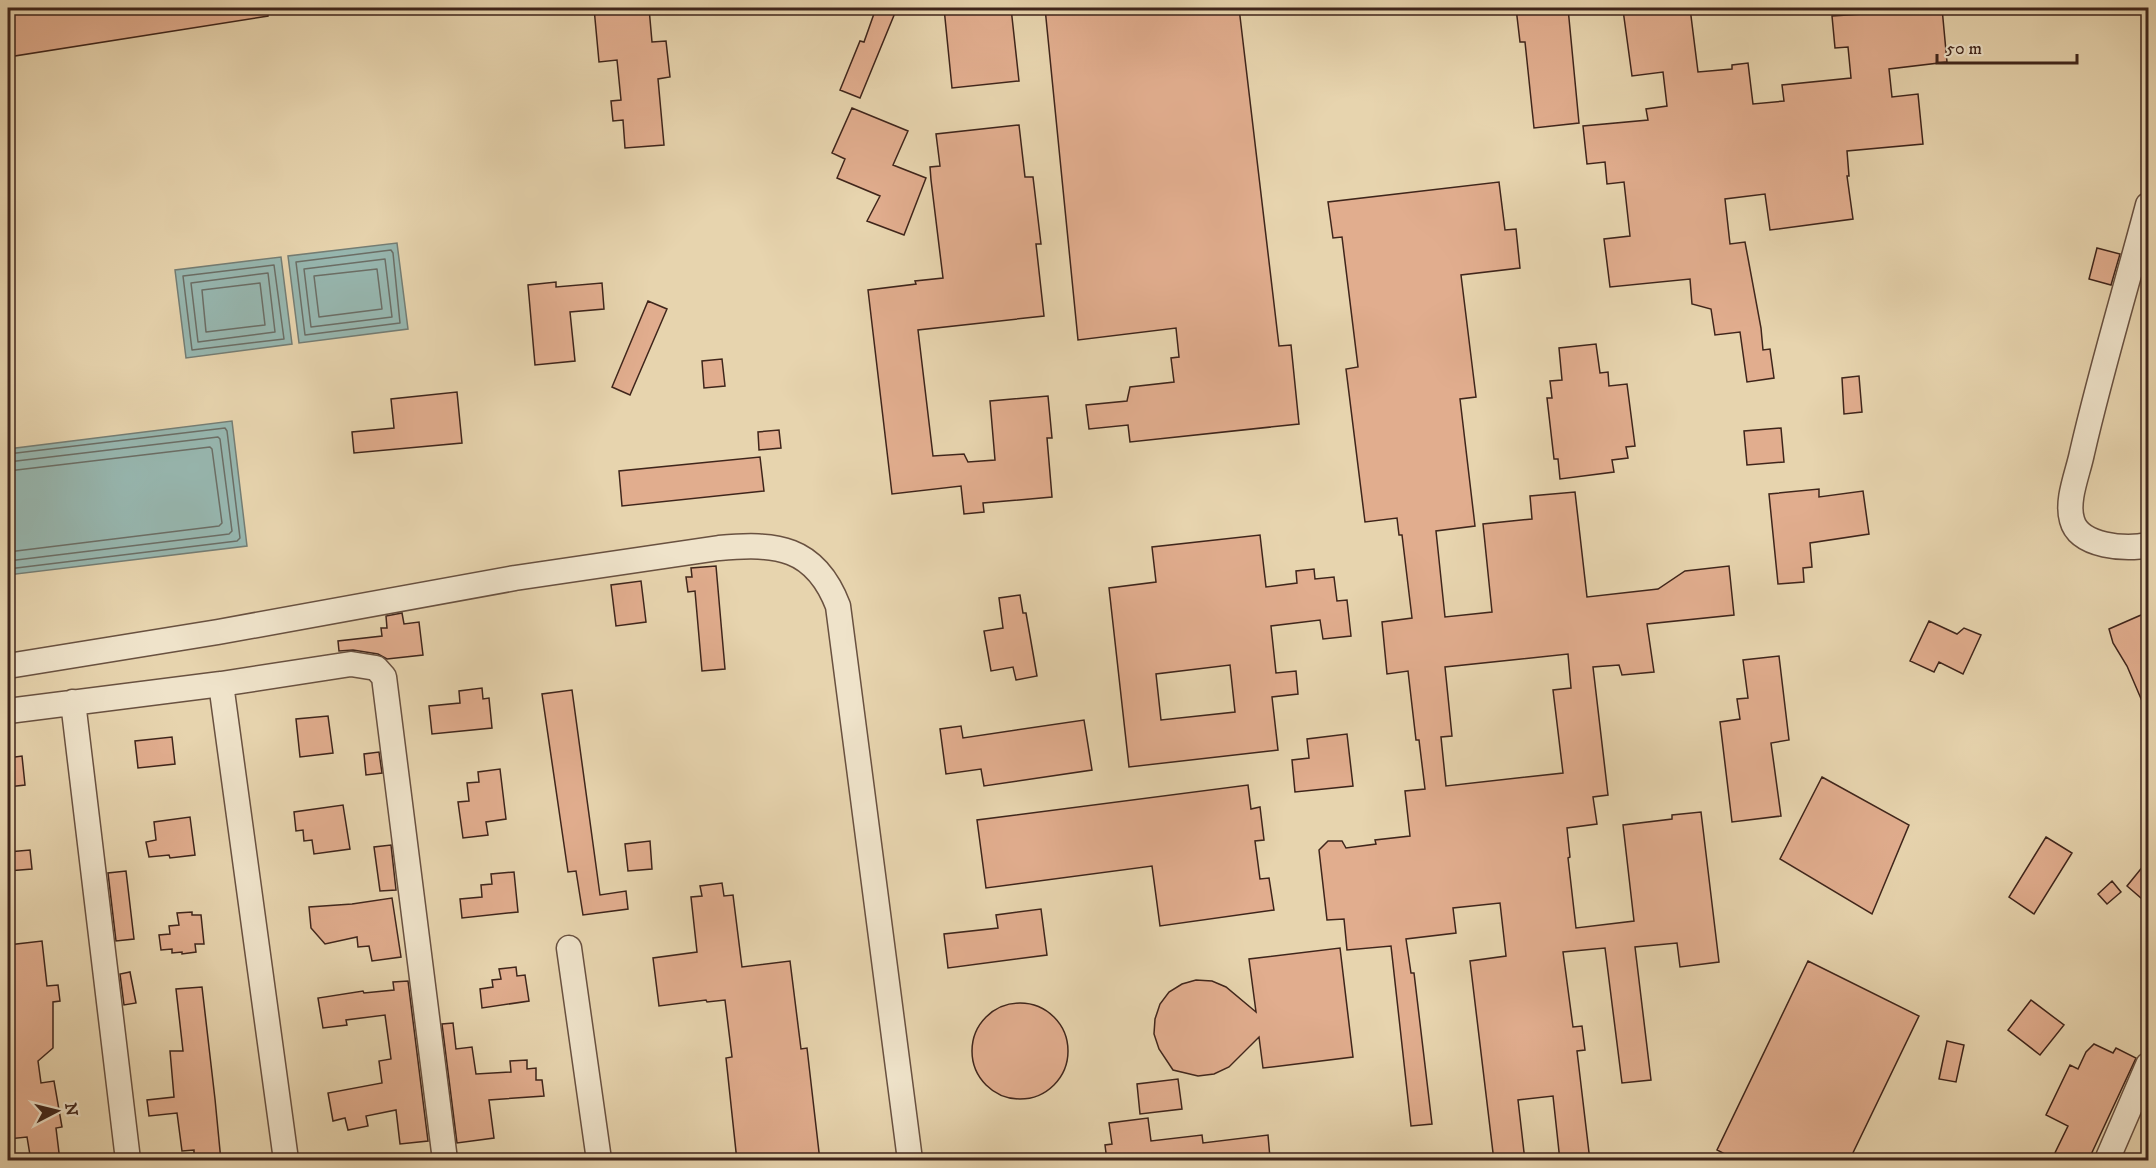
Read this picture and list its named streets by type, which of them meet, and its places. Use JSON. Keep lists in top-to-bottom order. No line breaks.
{"scale_bar":"50 m","north":"right"}
